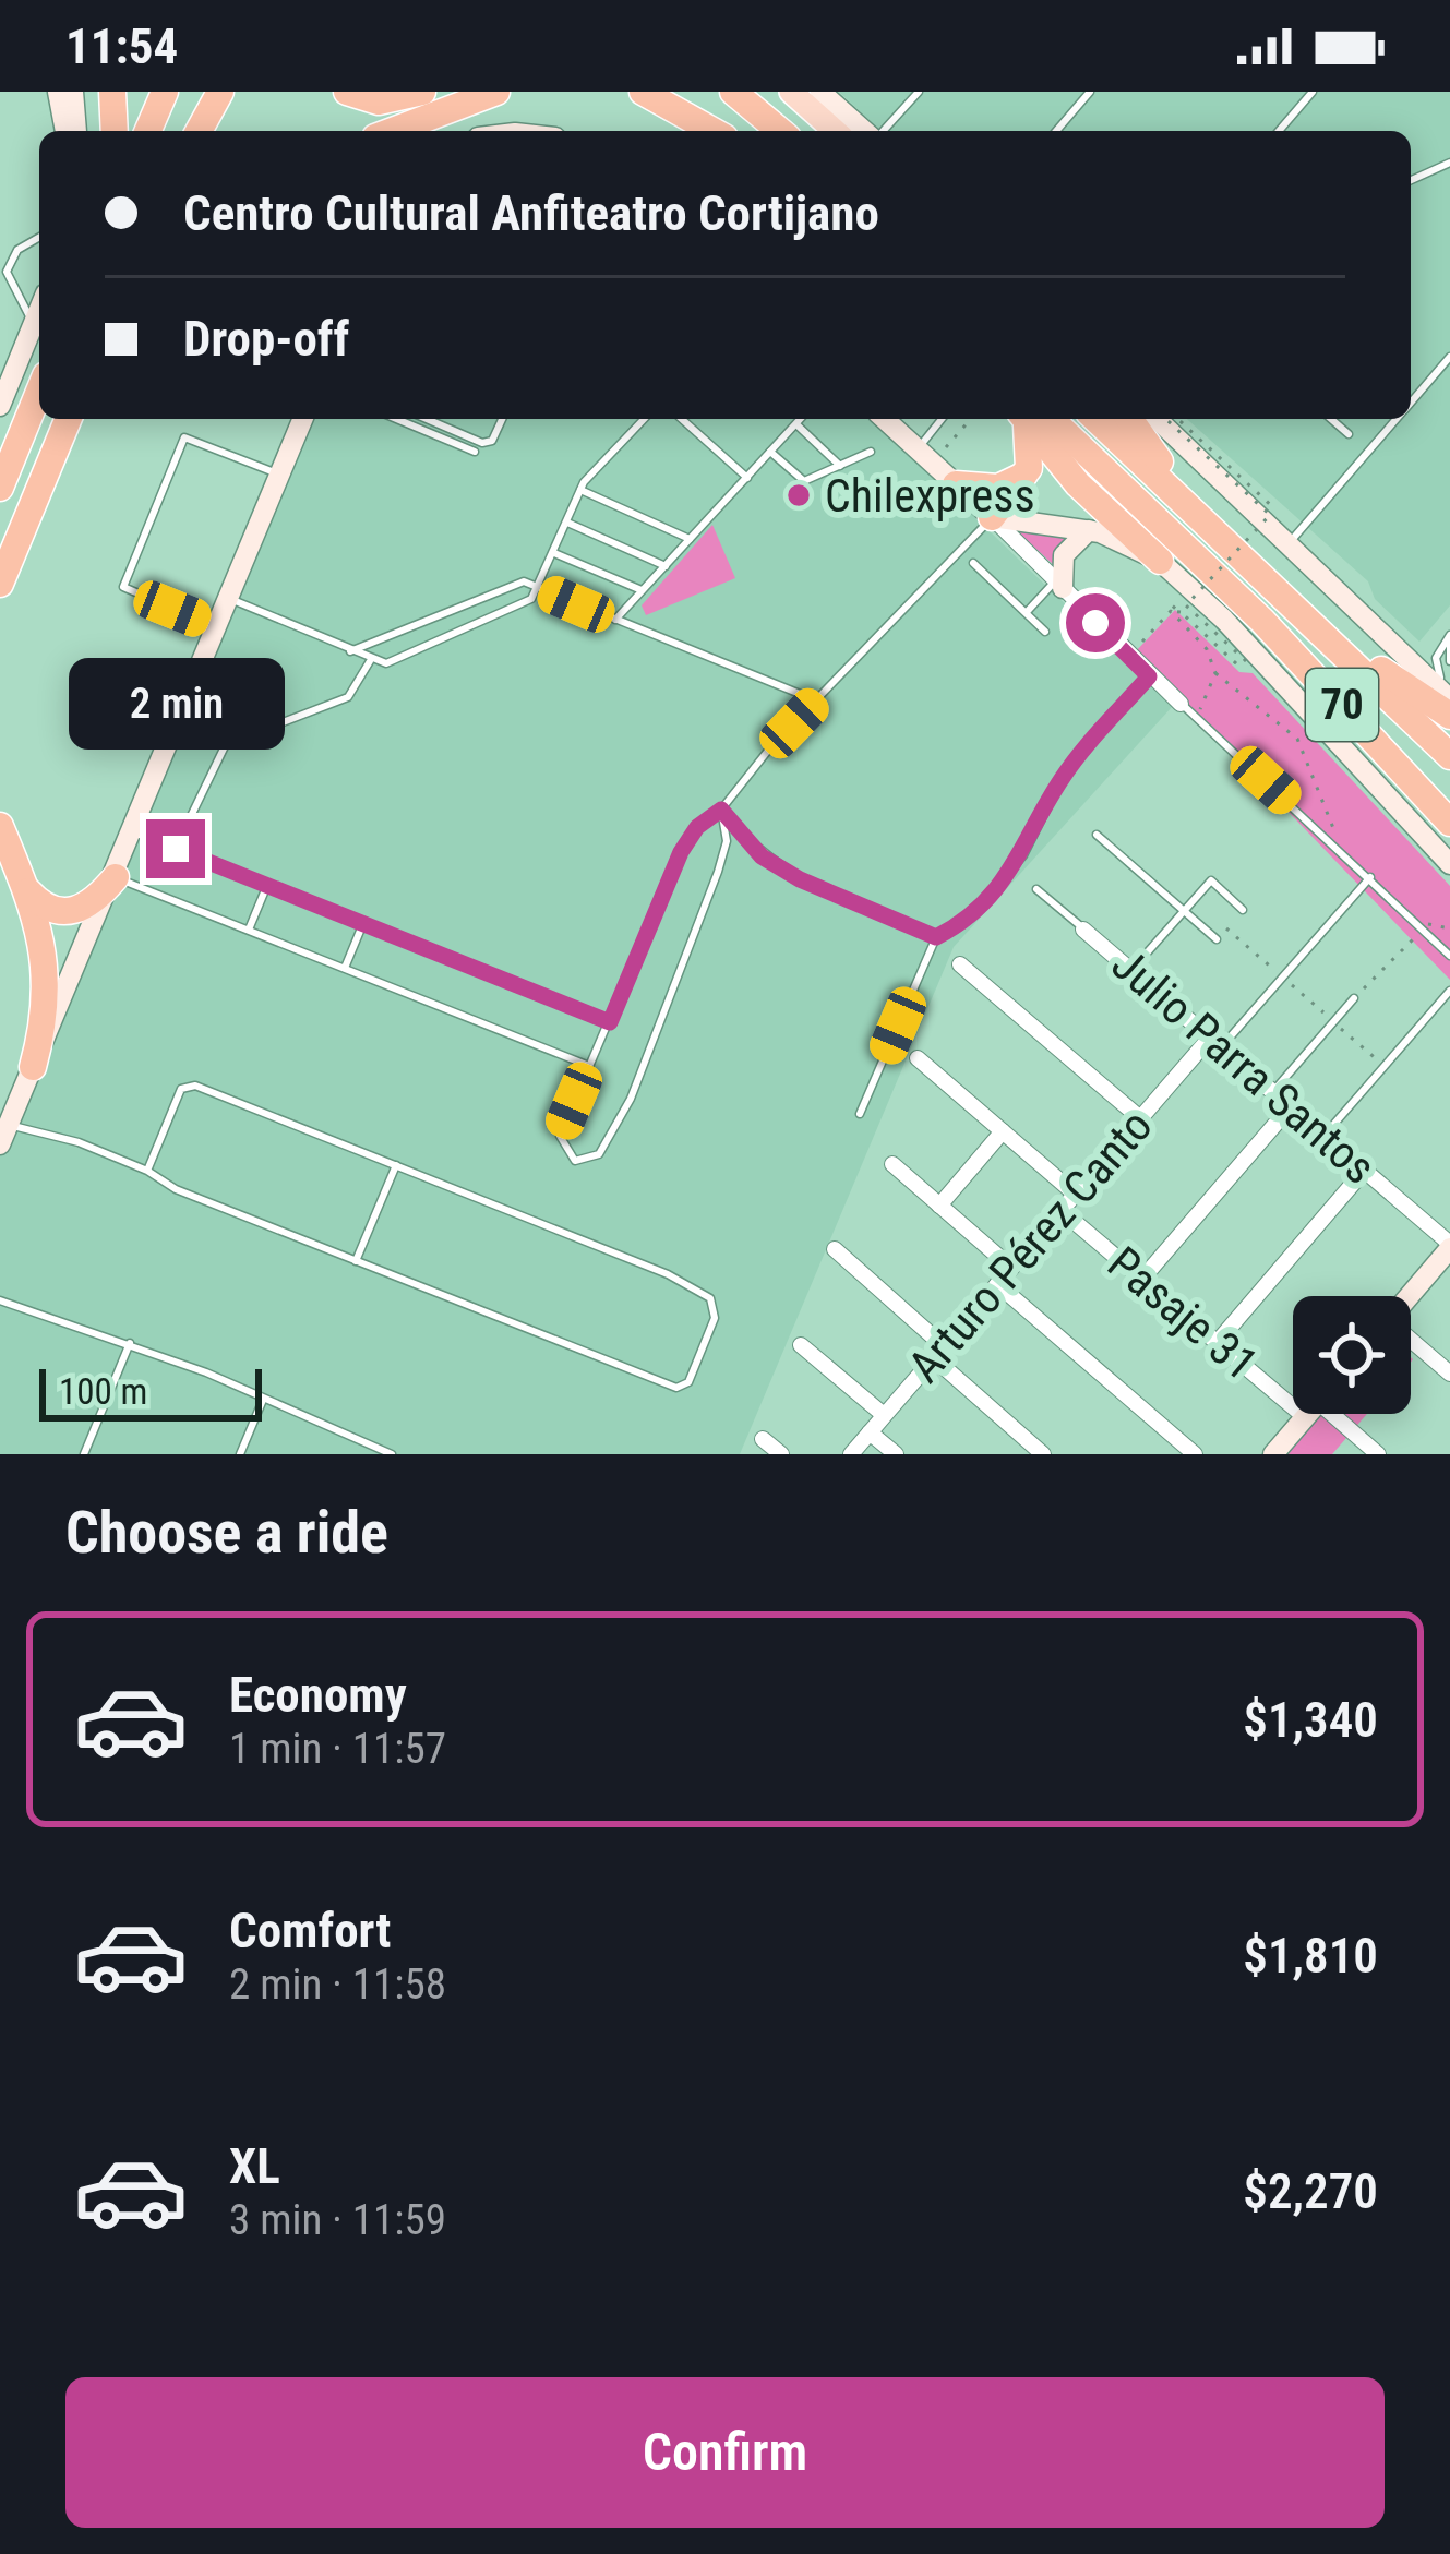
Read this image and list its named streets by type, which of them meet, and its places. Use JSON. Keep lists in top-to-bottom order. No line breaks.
{"streets":{"highway":["70"],"street":["Julio Parra Santos","Arturo Pérez Canto","Pasaje 31"]},"crossings":[["Julio Parra Santos","Arturo Pérez Canto"],["Arturo Pérez Canto","Pasaje 31"]],"places":["Chilexpress"],"scale_bar":"100 m","page":{"status":"11:54","banner":["Centro Cultural Anfiteatro Cortijano","Drop-off"],"bubble":"2 min","scale":"100 m","heading":"Choose a ride","list":[{"name":"Economy","note":"1 min · 11:57","value":"$1,340"},{"name":"Comfort","note":"2 min · 11:58","value":"$1,810"},{"name":"XL","note":"3 min · 11:59","value":"$2,270"}],"buttons":"Confirm"}}
